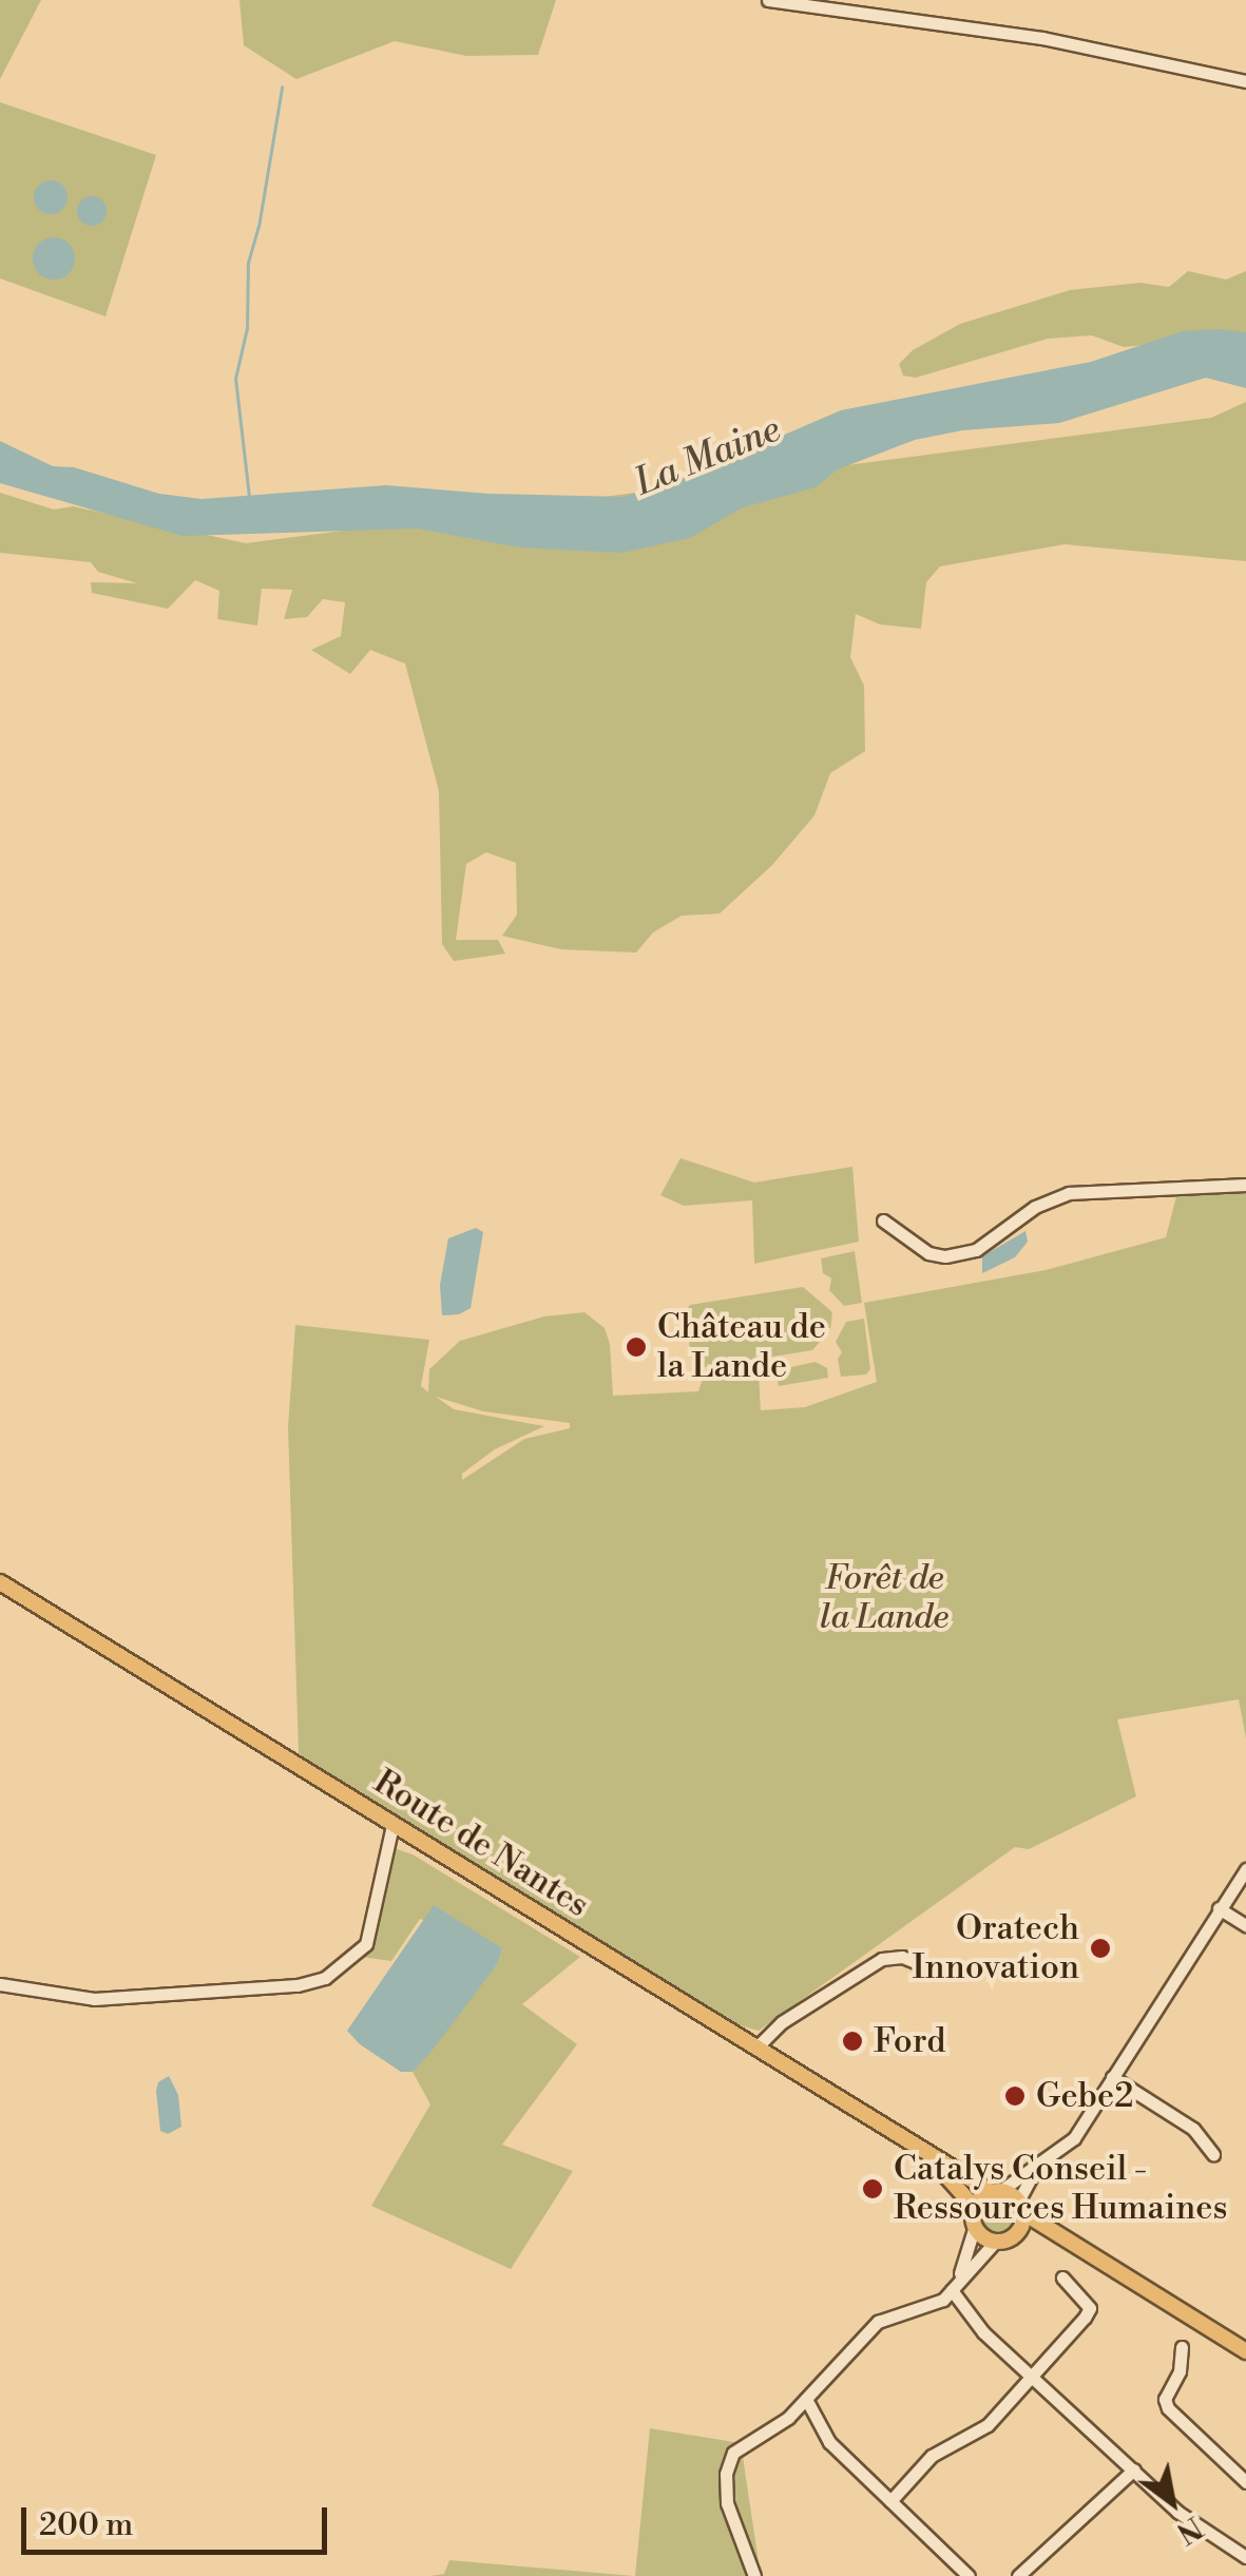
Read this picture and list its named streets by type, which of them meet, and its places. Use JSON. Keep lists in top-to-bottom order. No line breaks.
{"streets":{"main road":["Route de Nantes"]},"water":["La Maine"],"parks":["Forêt de la Lande"],"places":["Château de la Lande","Oratech Innovation","Ford","Gebe2","Catalys Conseil - Ressources Humaines"],"scale_bar":"200 m","north":"bottom right"}
